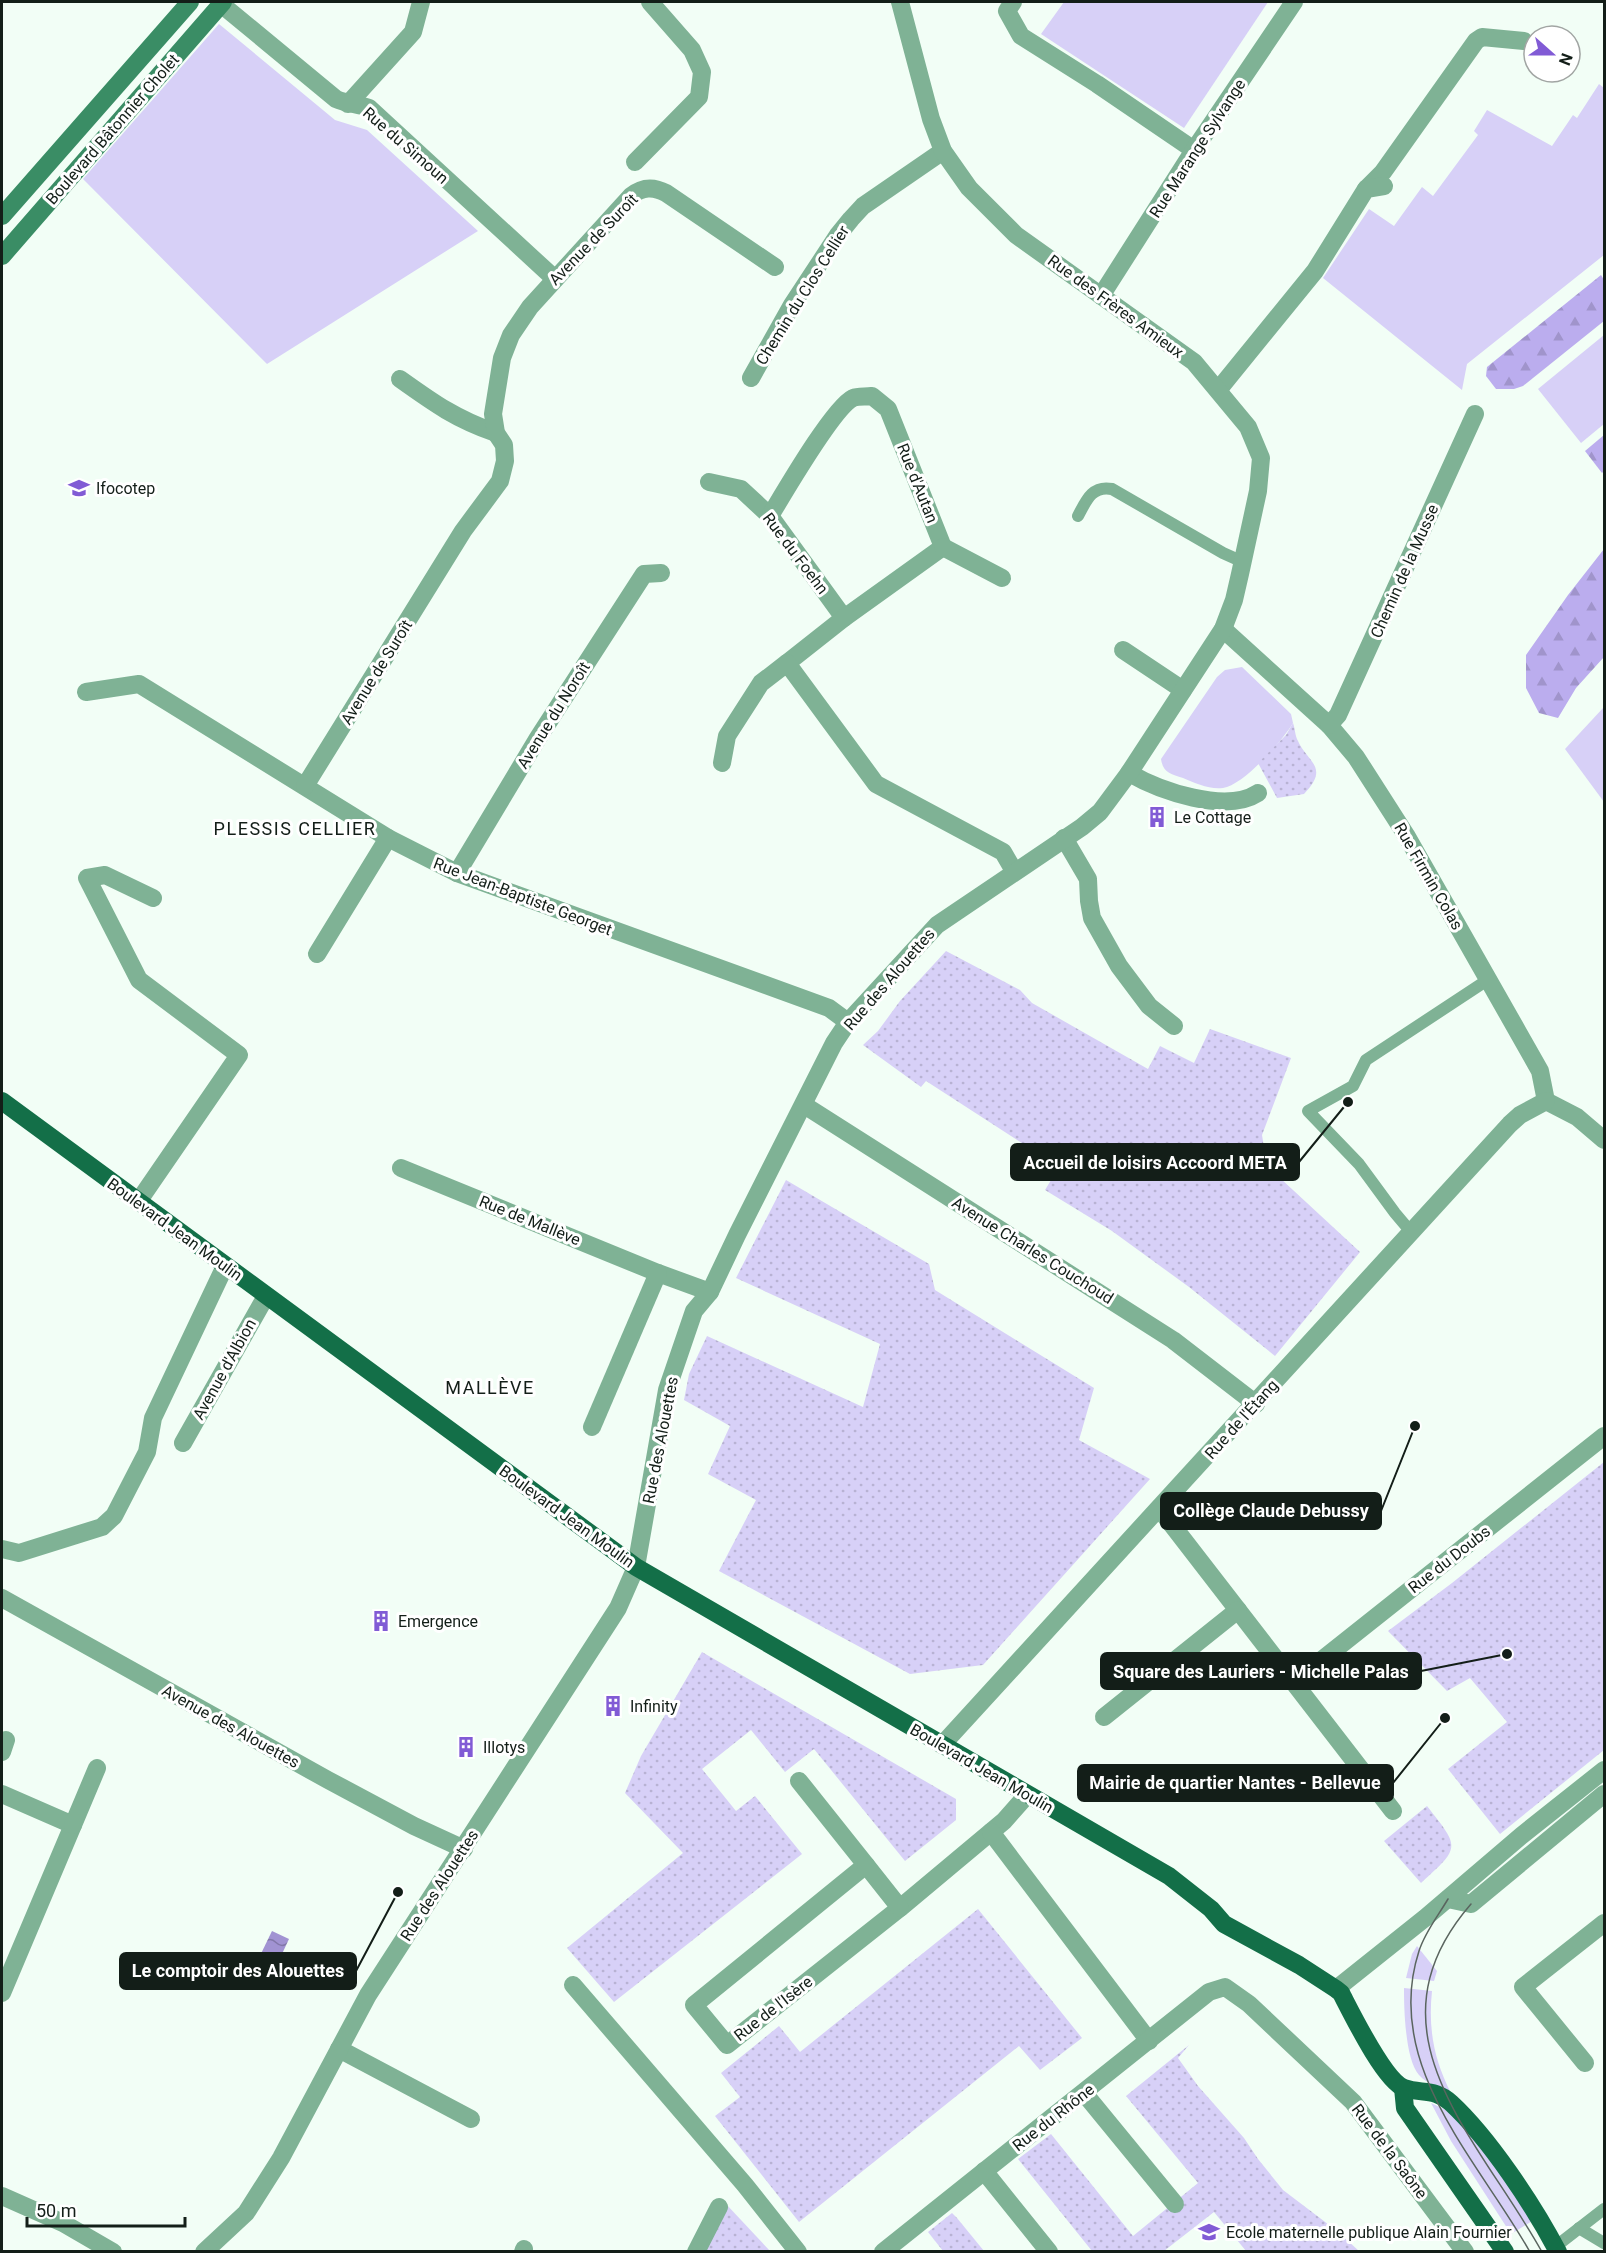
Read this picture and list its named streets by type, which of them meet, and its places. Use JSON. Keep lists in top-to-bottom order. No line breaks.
{"streets":{"main road":["Boulevard Jean Moulin"],"street":["Boulevard Bâtonnier Cholet","Rue du Simoun","Rue Marange Sylvange","Avenue de Suroît","Chemin du Clos Cellier","Rue des Frères Amieux","Rue d'Autan","Rue du Foehn","Chemin de la Musse","Avenue du Noroît","Rue Firmin Colas","Rue Jean-Baptiste Georget","Rue des Alouettes","Rue de Mallève","Avenue Charles Couchoud","Avenue d'Albion","Rue de l'Étang","Rue du Doubs","Avenue des Alouettes","Rue de l'Isère","Rue du Rhône","Rue de la Saône"]},"crossings":[["Boulevard Bâtonnier Cholet","Rue du Simoun"],["Rue du Simoun","Avenue de Suroît"],["Rue Marange Sylvange","Rue des Frères Amieux"],["Avenue de Suroît","Rue Jean-Baptiste Georget"],["Chemin du Clos Cellier","Rue des Frères Amieux"],["Rue des Frères Amieux","Rue Firmin Colas"],["Rue des Frères Amieux","Rue des Alouettes"],["Rue d'Autan","Rue du Foehn"],["Chemin de la Musse","Rue Firmin Colas"],["Avenue du Noroît","Rue Jean-Baptiste Georget"],["Rue Firmin Colas","Rue des Alouettes"],["Rue Firmin Colas","Rue de l'Étang"],["Rue Jean-Baptiste Georget","Rue des Alouettes"],["Rue des Alouettes","Rue de Mallève"],["Rue des Alouettes","Boulevard Jean Moulin"],["Rue des Alouettes","Avenue Charles Couchoud"],["Rue des Alouettes","Avenue des Alouettes"],["Boulevard Jean Moulin","Avenue d'Albion"],["Boulevard Jean Moulin","Rue de l'Étang"],["Boulevard Jean Moulin","Rue de l'Isère"],["Avenue Charles Couchoud","Rue de l'Étang"],["Rue du Rhône","Rue de la Saône"]],"districts":["PLESSIS CELLIER","MALLÈVE"],"places":{"school or university":["Ifocotep","Ecole maternelle publique Alain Fournier"],"building":["Le Cottage","Emergence","Infinity","Illotys"],"other":["Accueil de loisirs Accoord META","Collège Claude Debussy","Square des Lauriers - Michelle Palas","Mairie de quartier Nantes - Bellevue","Le comptoir des Alouettes"]},"scale_bar":"50 m","north":"right"}
